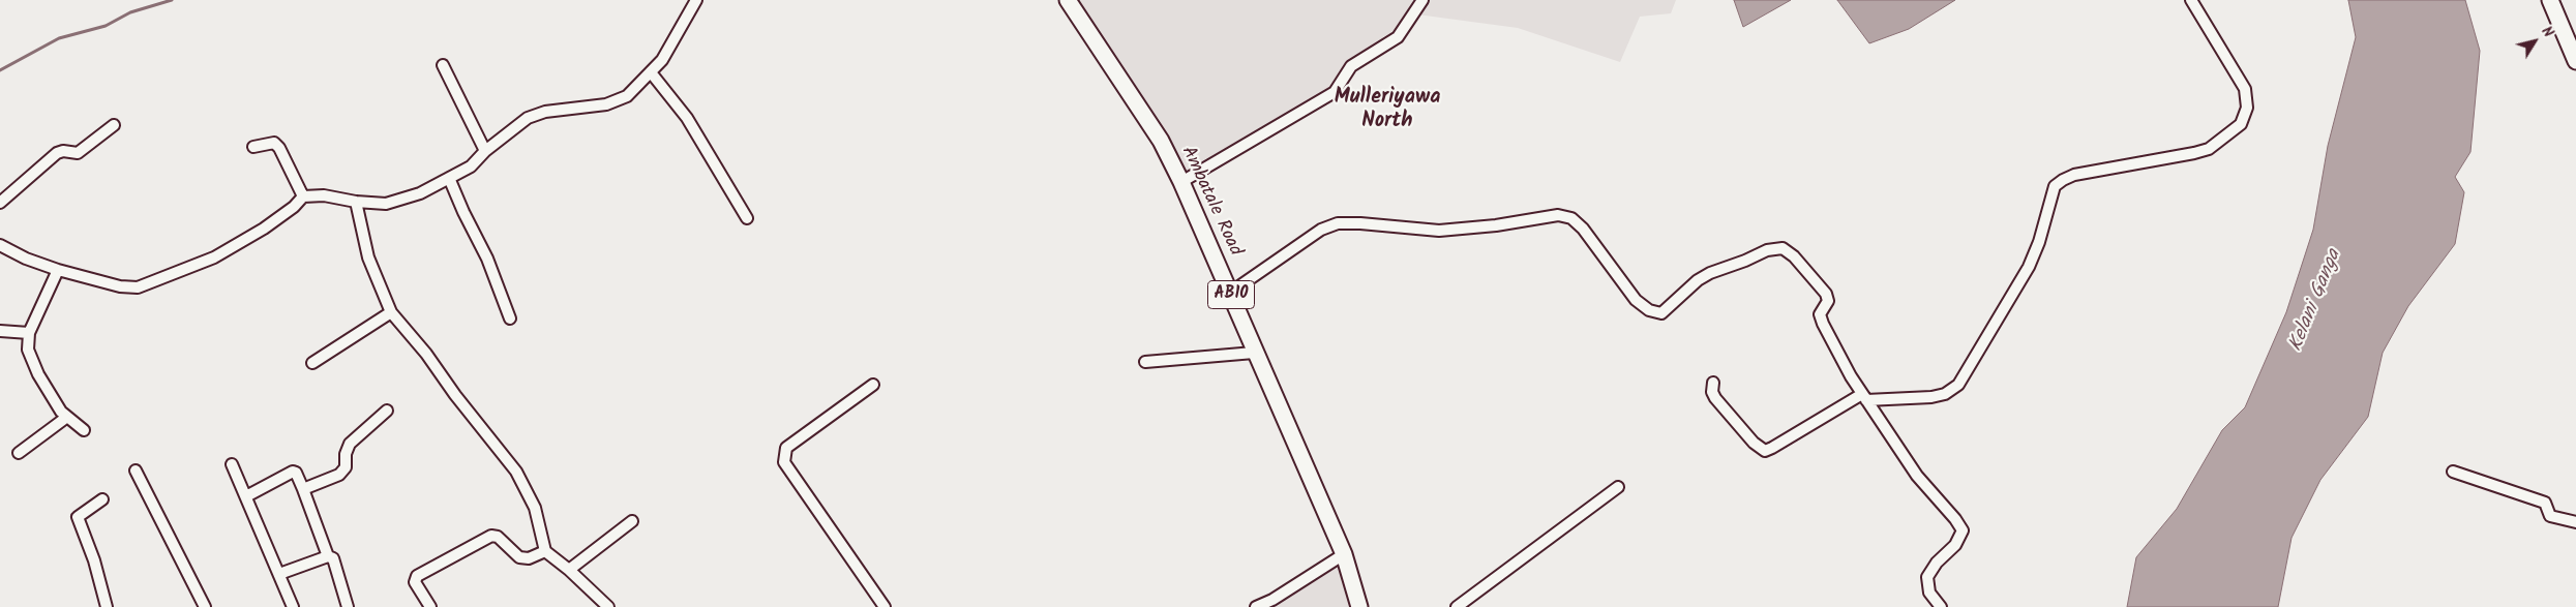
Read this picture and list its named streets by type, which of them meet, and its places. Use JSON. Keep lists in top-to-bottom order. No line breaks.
{"streets":{"main road":["Ambatale Road","AB10"]},"districts":["Mulleriyawa North"],"water":["Kelani Ganga"],"north":"top right"}
